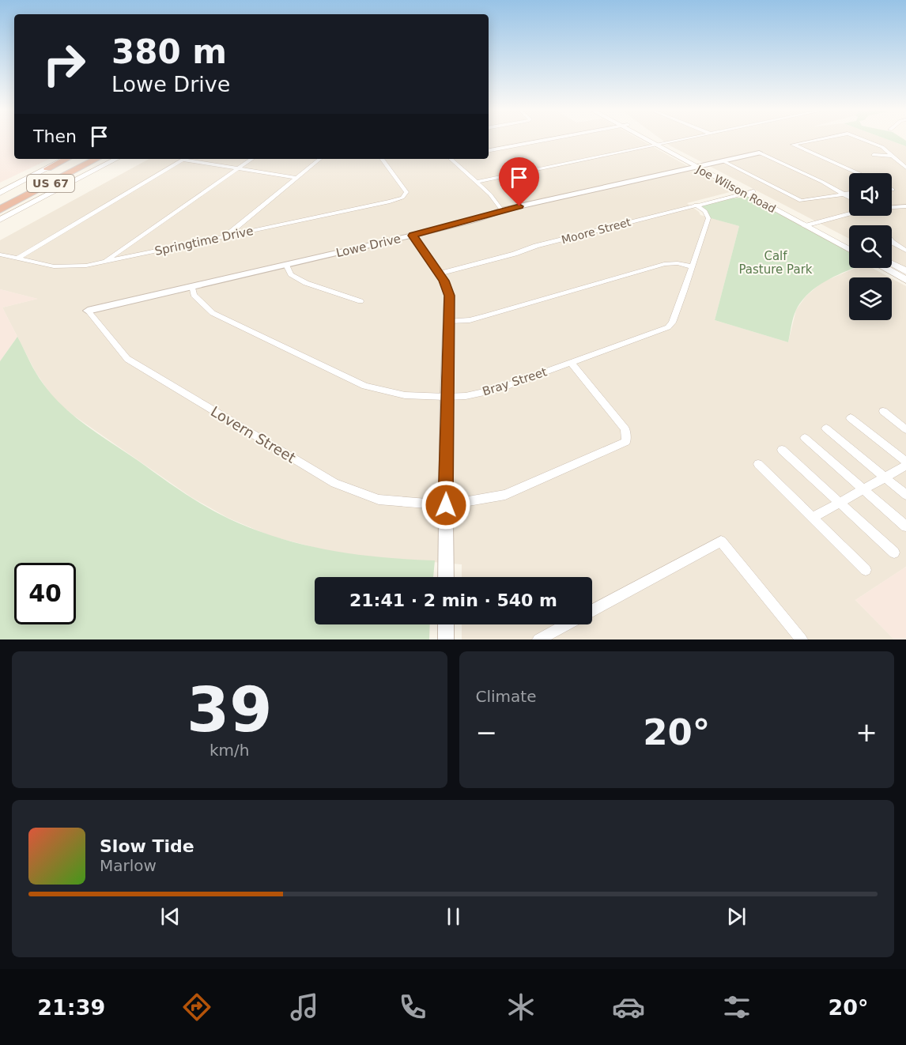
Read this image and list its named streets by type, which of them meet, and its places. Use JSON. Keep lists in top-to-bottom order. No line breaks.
{"streets":{"highway":["US 67"],"main road":["Joe Wilson Road"],"street":["Moore Street","Springtime Drive","Lowe Drive","Bray Street","Lovern Street"]},"crossings":[["Joe Wilson Road","Moore Street"],["Joe Wilson Road","Lowe Drive"],["Moore Street","Bray Street"],["Lowe Drive","Bray Street"],["Lowe Drive","Lovern Street"],["Bray Street","Lovern Street"]],"parks":["Calf Pasture Park"],"page":{"turn":["380 m","Lowe Drive"],"then":"Then","limit":"40","trip":"21:41 · 2 min · 540 m","tile":[["39","km/h"],"Climate"],"heat":["−","20°","+"],"song":["Slow Tide","Marlow"],"tabs":["21:39","20°"]}}
